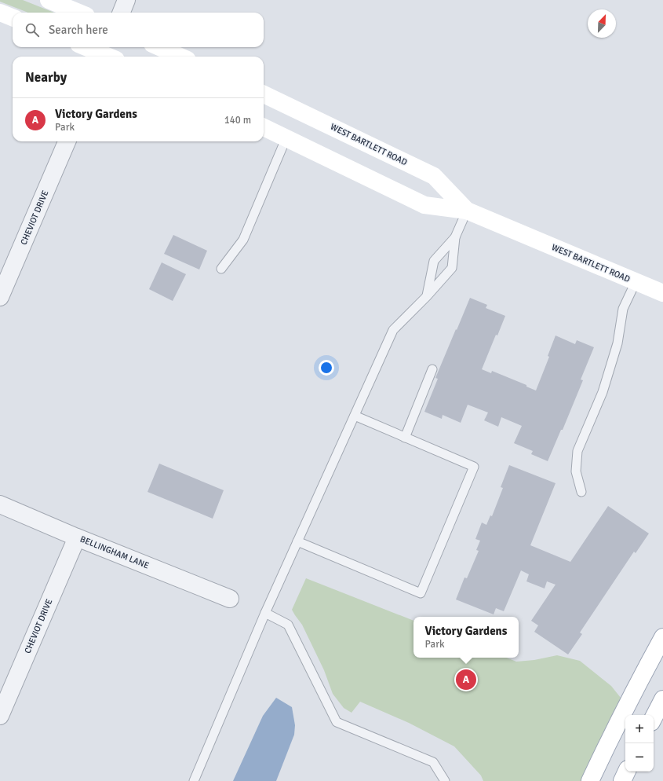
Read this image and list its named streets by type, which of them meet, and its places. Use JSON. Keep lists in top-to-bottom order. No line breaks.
{"streets":{"street":["WEST BARTLETT ROAD","CHEVIOT DRIVE","BELLINGHAM LANE"]},"crossings":[["CHEVIOT DRIVE","BELLINGHAM LANE"]],"north":"top right","page":{"search":"Search here","heading":"Nearby","list":[{"mark":"A","name":"Victory Gardens","note":"Park","value":"140 m"}],"popup":["Victory Gardens","Park"],"pins":"A","map_buttons":["+","−"]}}
